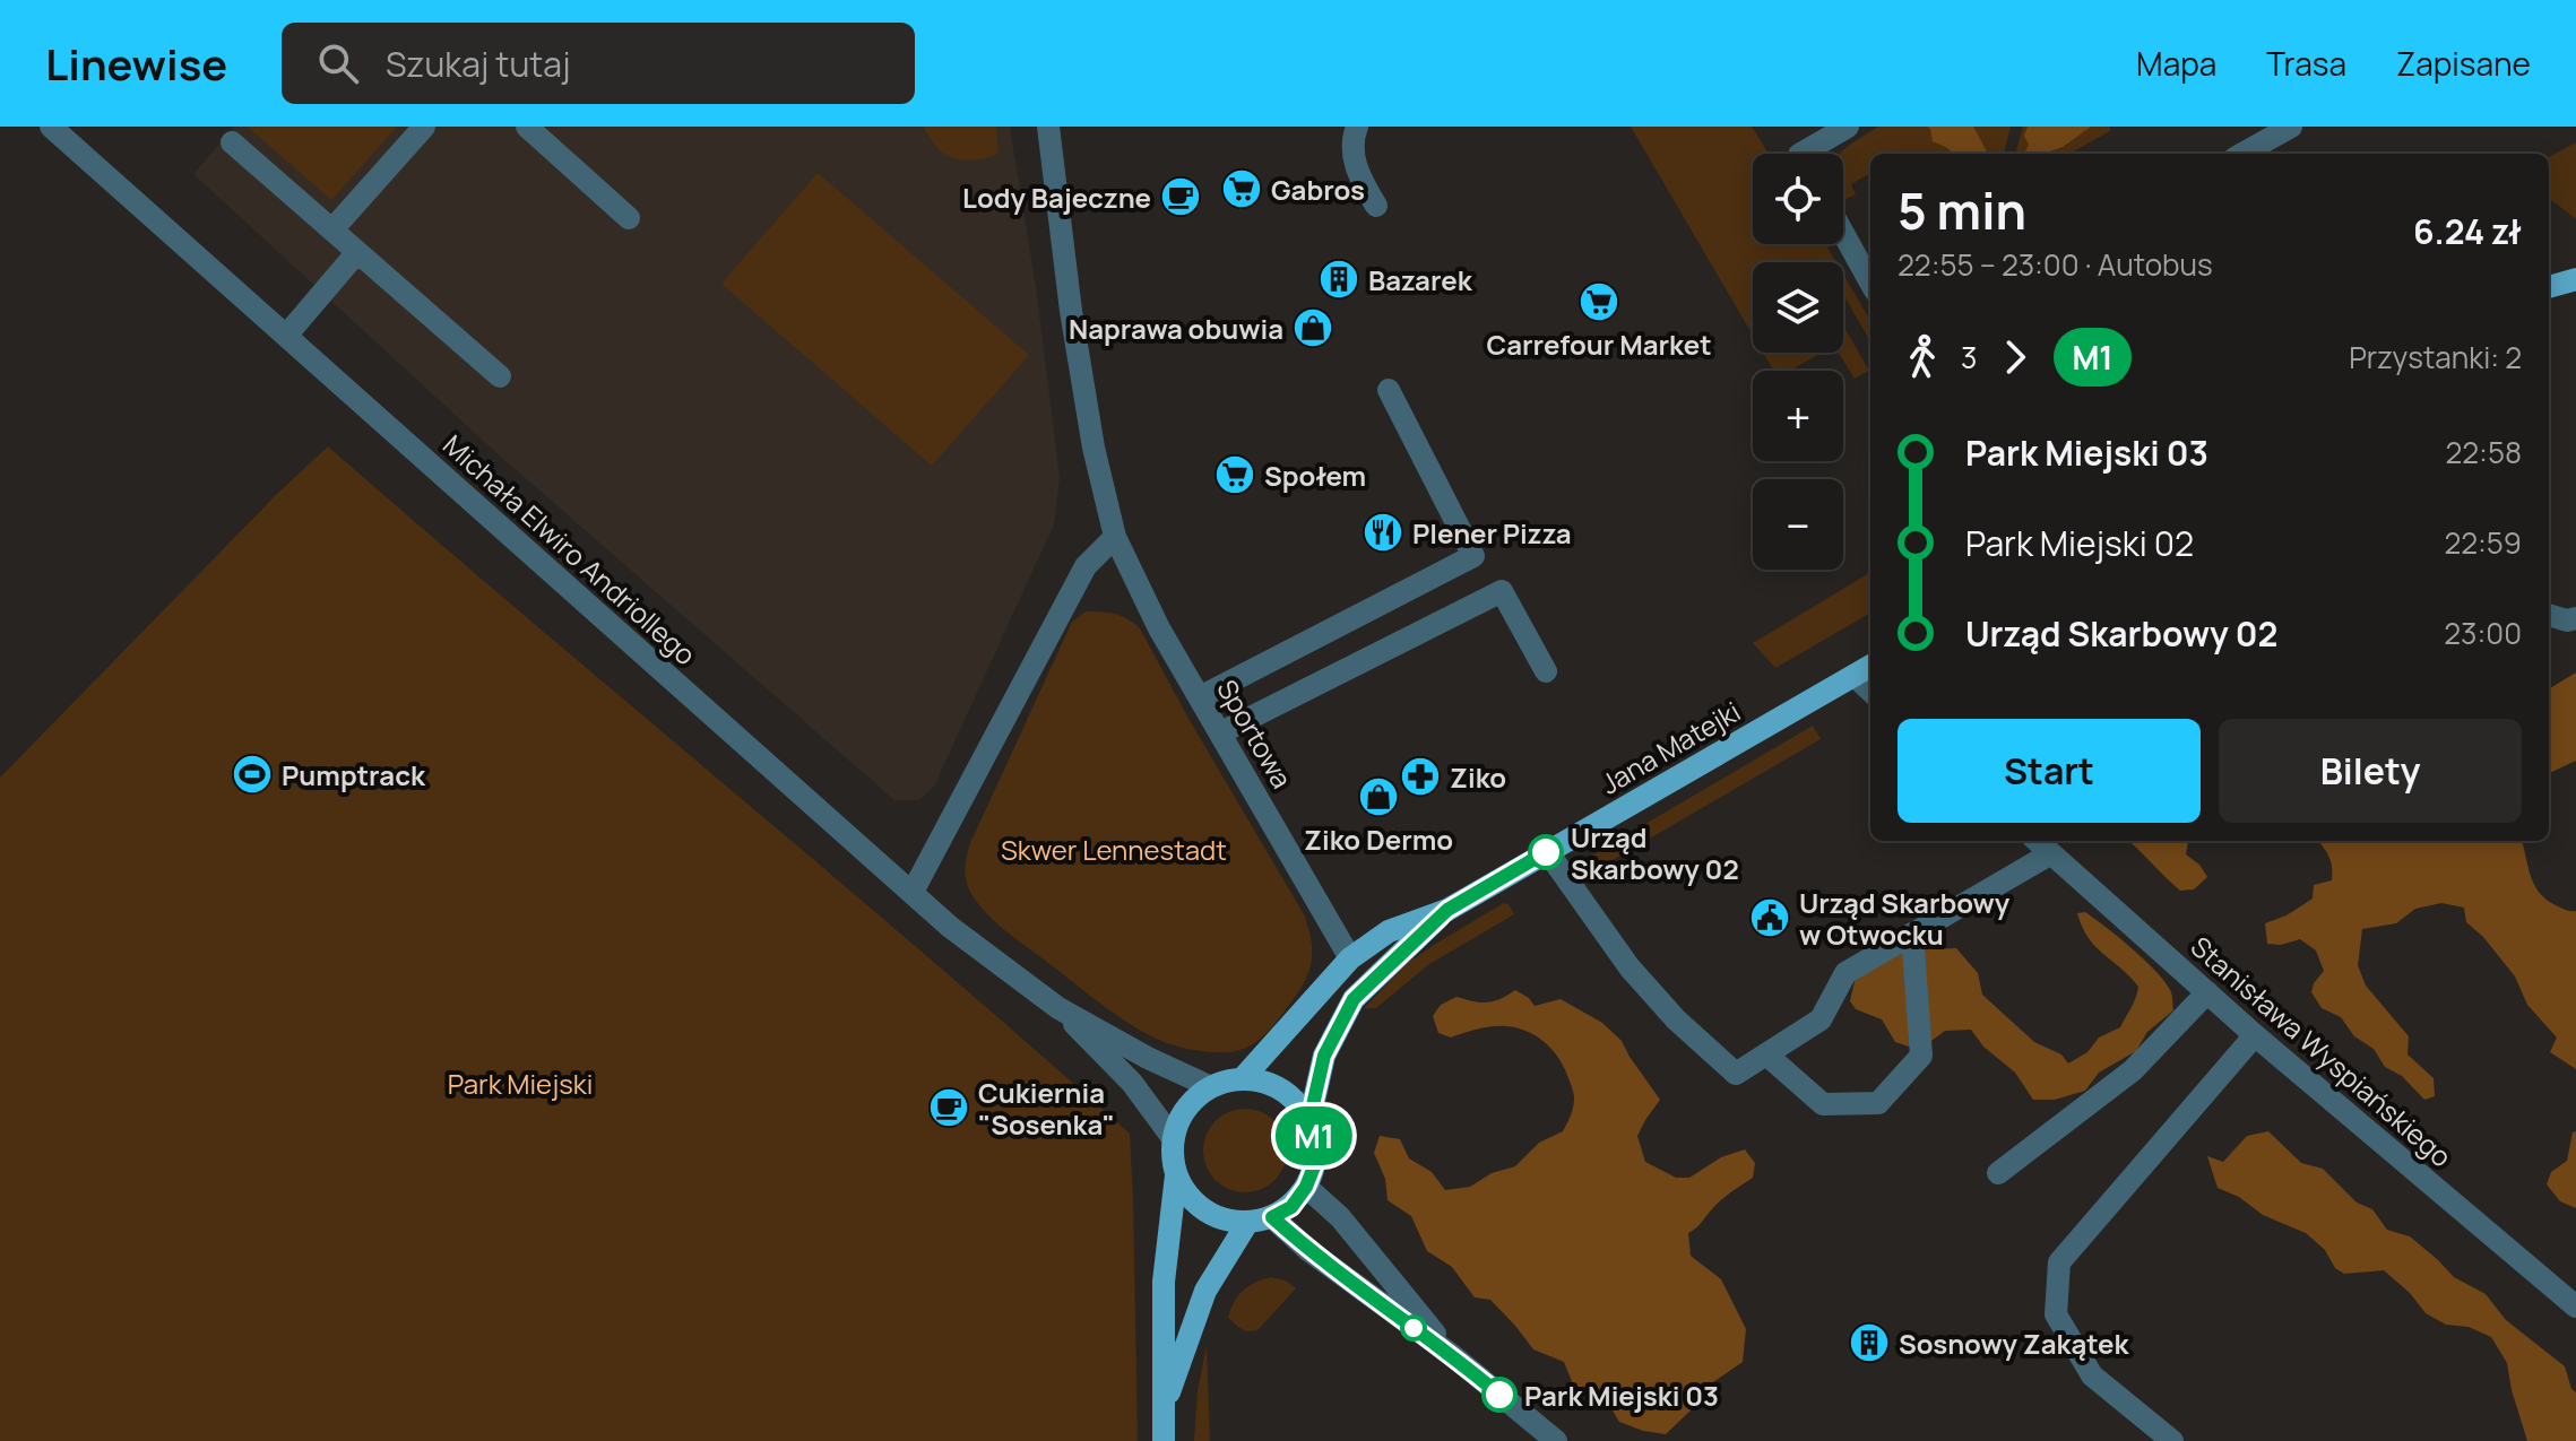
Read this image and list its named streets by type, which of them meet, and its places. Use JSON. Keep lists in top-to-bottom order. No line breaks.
{"streets":{"main road":["Jana Matejki"],"street":["Michała Elwiro Andriollego","Sportowa","Stanisława Wyspiańskiego"]},"crossings":[["Michała Elwiro Andriollego","Jana Matejki"],["Sportowa","Jana Matejki"]],"parks":["Skwer Lennestadt","Park Miejski"],"places":{"supermarket":["Gabros","Carrefour Market","Społem"],"cafe":["Lody Bajeczne","Cukiernia \"Sosenka\""],"building":["Bazarek","Sosnowy Zakątek"],"shop":["Naprawa obuwia","Ziko Dermo"],"restaurant":["Plener Pizza"],"sports":["Pumptrack"],"pharmacy":["Ziko"],"other":["Urząd Skarbowy 02","Park Miejski 03"],"public building":["Urząd Skarbowy w Otwocku"]},"lines":["bus line M1"],"page":{"header":"Linewise","search":"Szukaj tutaj","nav":["Mapa","Trasa","Zapisane"],"on_map":"M1","map_buttons":["+","−"],"heading":["5 min","22:55 – 23:00 · Autobus","6.24 zł"],"legs":["3","M1","Przystanki: 2"],"list":[{"name":"Park Miejski 03","value":"22:58"},{"name":"Park Miejski 02","value":"22:59"},{"name":"Urząd Skarbowy 02","value":"23:00"}],"buttons":["Start","Bilety"]}}
